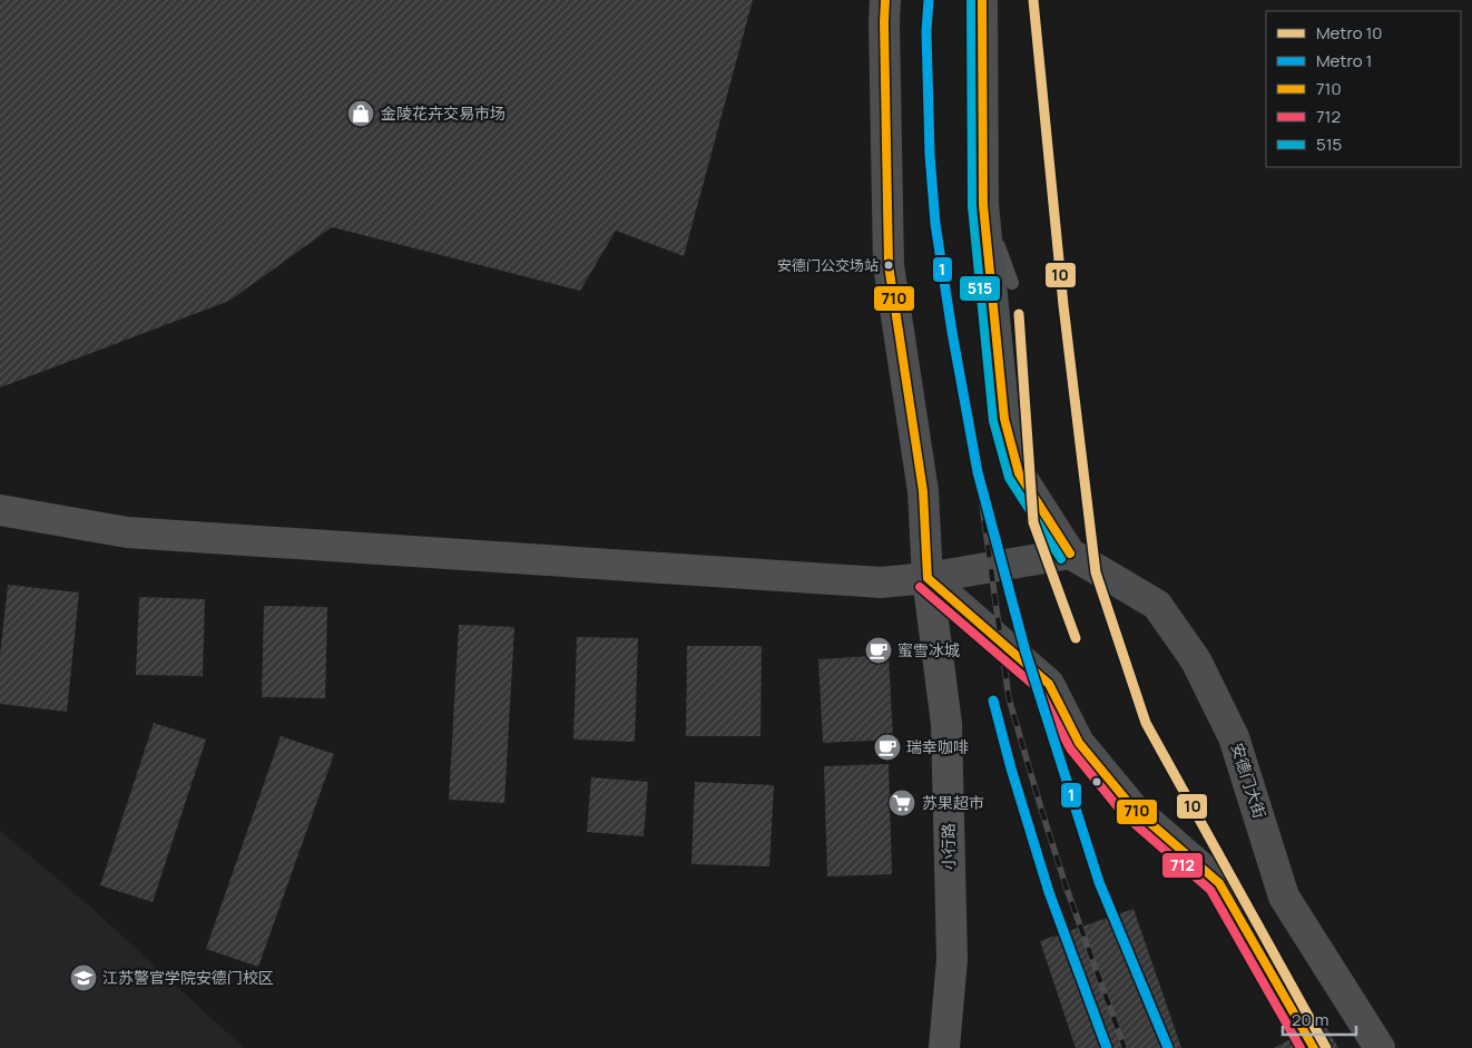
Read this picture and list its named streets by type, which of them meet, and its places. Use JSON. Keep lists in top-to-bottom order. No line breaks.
{"streets":{"main road":["安德门大街"],"street":["小行路"]},"places":{"shop":["金陵花卉交易市场"],"other":["安德门公交场站"],"cafe":["蜜雪冰城","瑞幸咖啡"],"supermarket":["苏果超市"],"school or university":["江苏警官学院安德门校区"]},"lines":["metro line 10","metro line 1","transit line 710","transit line 515","transit line 712"],"legend":["Metro 10","Metro 1","710","712","515"],"scale_bar":"20 m"}
